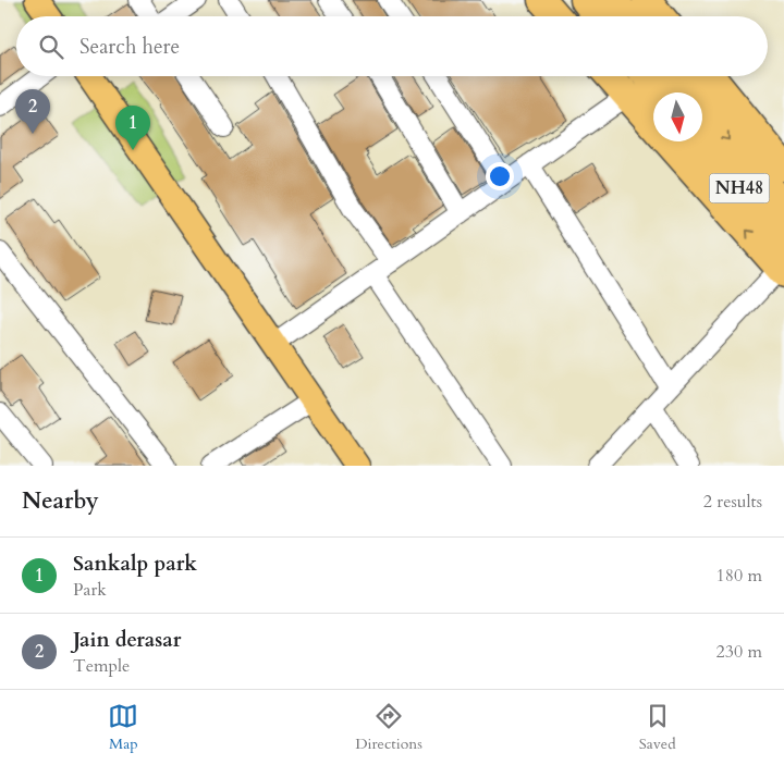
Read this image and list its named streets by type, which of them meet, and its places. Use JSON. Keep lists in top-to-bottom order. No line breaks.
{"streets":{"highway":["NH48"]},"north":"bottom","page":{"search":"Search here","pins":["2","1"],"heading":["Nearby","2 results"],"list":[{"mark":"1","name":"Sankalp park","note":"Park","value":"180 m"},{"mark":"2","name":"Jain derasar","note":"Temple","value":"230 m"}],"nav":["Map","Directions","Saved"]}}
